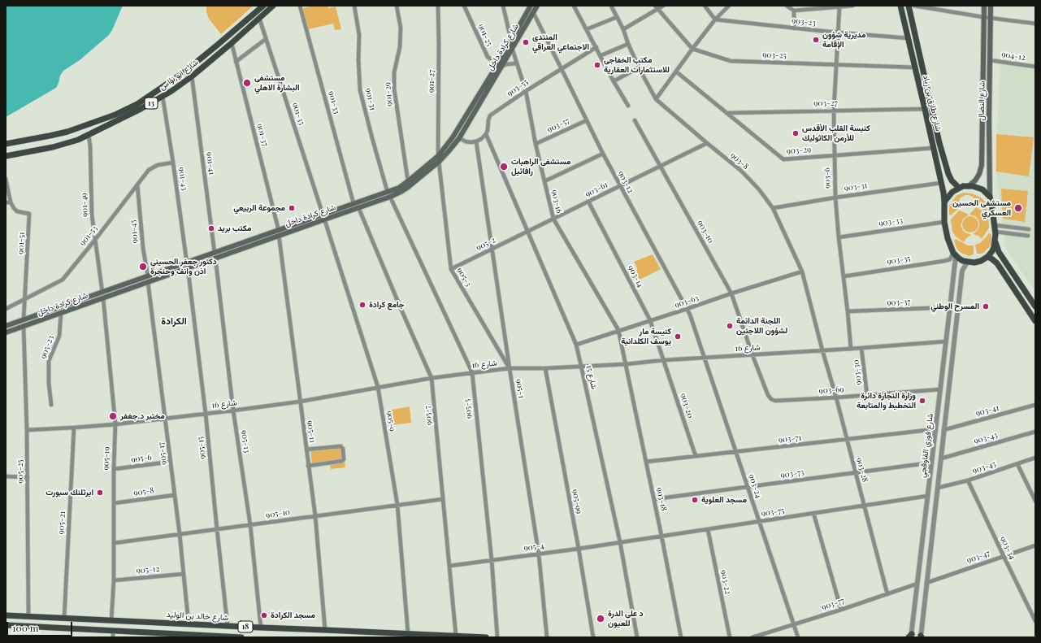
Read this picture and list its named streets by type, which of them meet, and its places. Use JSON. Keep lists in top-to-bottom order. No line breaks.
{"streets":{"main road":["شارع كرادة داخل","شارع ابو نؤاس","شارع النضال","13","شارع طارق بن زياد","شارع خالد بن الوليد","18"],"street":["903-23","901-25","903-25","904-12","901-27","903-55","901-29","901-31","901-33","903-27","901-35","903-57","901-37","903-29","903-8","901-41","903-6","901-43","903-12","903-31","903-61","903-16","901-49","903-33","901-45","903-10","901-53","901-51","905-2","903-35","903-14","905-3","903-63","903-37","905-23","شارع 16","903-30","شارع 15","905-1","903-69","903-20","905-5","903-41","905-7","905-9","905-11","903-43","903-71","905-13","شارع فوزي القاوقجي","905-15","905-17","905-19","905-6","903-45","903-28","905-25","903-73","903-24","905-8","903-18","905-99","903-75","905-10","905-21","905-4","903-34","903-47","905-12","903-22","903-77"]},"crossings":[["903-23","شارع طارق بن زياد"],["903-23","903-6"],["901-25","شارع كرادة داخل"],["شارع كرادة داخل","901-27"],["شارع كرادة داخل","901-29"],["شارع كرادة داخل","901-31"],["شارع كرادة داخل","901-33"],["شارع كرادة داخل","901-35"],["شارع كرادة داخل","901-37"],["شارع كرادة داخل","901-41"],["شارع كرادة داخل","901-43"],["شارع كرادة داخل","903-12"],["شارع كرادة داخل","903-16"],["شارع كرادة داخل","901-49"],["شارع كرادة داخل","901-45"],["شارع كرادة داخل","901-51"],["شارع كرادة داخل","905-3"],["شارع كرادة داخل","905-23"],["شارع كرادة داخل","905-5"],["شارع كرادة داخل","905-7"],["شارع كرادة داخل","905-9"],["شارع كرادة داخل","905-11"],["شارع كرادة داخل","905-13"],["شارع كرادة داخل","905-15"],["شارع كرادة داخل","905-17"],["شارع كرادة داخل","905-19"],["شارع كرادة داخل","905-25"],["903-25","شارع طارق بن زياد"],["903-25","903-6"],["904-12","شارع النضال"],["شارع ابو نؤاس","901-35"],["شارع ابو نؤاس","901-37"],["شارع ابو نؤاس","901-41"],["شارع ابو نؤاس","901-43"],["شارع ابو نؤاس","901-49"],["901-27","905-3"],["903-55","903-12"],["903-55","903-16"],["903-55","شارع 15"],["901-31","905-5"],["شارع النضال","شارع طارق بن زياد"],["شارع النضال","903-33"],["شارع النضال","903-35"],["شارع النضال","شارع فوزي القاوقجي"],["903-27","شارع طارق بن زياد"],["903-27","903-29"],["903-27","903-6"],["شارع طارق بن زياد","903-29"],["شارع طارق بن زياد","903-31"],["شارع طارق بن زياد","903-33"],["شارع طارق بن زياد","903-35"],["شارع طارق بن زياد","شارع فوزي القاوقجي"],["901-35","905-9"],["903-57","903-12"],["903-57","903-16"],["901-37","905-11"],["903-29","903-6"],["903-8","903-31"],["903-8","903-61"],["903-8","903-63"],["903-8","شارع 16"],["903-8","903-28"],["901-41","905-13"],["903-6","903-31"],["903-6","903-33"],["903-6","903-35"],["903-6","903-37"],["903-6","شارع 16"],["901-43","901-53"],["901-43","905-15"],["903-12","903-61"],["903-12","903-63"],["903-12","شارع 16"],["903-12","903-24"],["903-61","903-16"],["903-61","903-10"],["903-61","905-2"],["903-61","903-14"],["903-61","شارع 15"],["903-16","903-63"],["903-16","شارع 16"],["903-16","903-18"],["901-49","901-53"],["901-49","905-19"],["903-33","903-35"],["903-33","شارع فوزي القاوقجي"],["901-45","901-53"],["901-45","905-17"],["903-10","903-63"],["903-10","شارع 16"],["903-10","903-69"],["901-53","901-51"],["905-2","905-3"],["905-2","شارع 15"],["905-2","905-1"],["903-35","شارع فوزي القاوقجي"],["903-14","903-63"],["903-14","شارع 16"],["903-14","903-20"],["905-3","شارع 16"],["905-3","905-1"],["903-63","شارع 15"],["903-37","شارع فوزي القاوقجي"],["شارع 16","903-30"],["شارع 16","شارع 15"],["شارع 16","905-1"],["شارع 16","903-69"],["شارع 16","903-20"],["شارع 16","905-5"],["شارع 16","905-7"],["شارع 16","905-9"],["شارع 16","905-11"],["شارع 16","905-13"],["شارع 16","شارع فوزي القاوقجي"],["شارع 16","905-15"],["شارع 16","905-17"],["شارع 16","905-19"],["شارع 16","903-28"],["شارع 16","905-25"],["شارع 16","903-24"],["شارع 16","903-18"],["شارع 16","905-99"],["شارع 16","905-21"],["903-30","903-69"],["شارع 15","903-75"],["شارع 15","905-4"],["905-1","905-4"],["903-69","شارع فوزي القاوقجي"],["903-69","903-28"],["903-20","903-71"],["905-5","905-4"],["903-41","شارع فوزي القاوقجي"],["905-7","905-10"],["905-7","905-4"],["905-7","شارع خالد بن الوليد"],["905-9","905-10"],["905-9","شارع خالد بن الوليد"],["905-11","905-10"],["905-11","شارع خالد بن الوليد"],["903-43","شارع فوزي القاوقجي"],["903-71","شارع فوزي القاوقجي"],["903-71","903-28"],["903-71","903-24"],["903-71","903-18"],["905-13","905-10"],["905-13","شارع خالد بن الوليد"],["شارع فوزي القاوقجي","903-45"],["شارع فوزي القاوقجي","903-73"],["شارع فوزي القاوقجي","903-75"],["شارع فوزي القاوقجي","903-47"],["شارع فوزي القاوقجي","903-77"],["905-15","905-10"],["905-15","شارع خالد بن الوليد"],["905-17","905-6"],["905-17","905-8"],["905-17","905-10"],["905-17","905-12"],["905-17","شارع خالد بن الوليد"],["905-19","905-6"],["905-19","905-8"],["905-19","905-10"],["905-19","905-12"],["905-19","شارع خالد بن الوليد"],["903-45","903-34"],["903-28","903-73"],["903-28","903-75"],["903-28","903-77"],["905-25","شارع خالد بن الوليد"],["903-73","903-24"],["903-73","903-18"],["903-24","903-75"],["903-24","903-77"],["903-18","903-75"],["905-99","905-4"],["903-75","905-4"],["903-75","903-22"],["905-21","شارع خالد بن الوليد"],["903-34","903-47"]],"districts":["الكرادة"],"places":["مديرية شؤون الإقامة","المنتدى الاجتماعي العراقي","مكتب الخفاجي للاستثمارات العقارية","مستشفى البشارة الاهلي","كنيسة القلب الأقدس للأرمن الكاثوليك","مستشفى الراهبات رافائيل","مجموعة الربيعي","مستشفى الحسين العسكري","مكتب بريد","دكتور جعفر الحسيني اذن وانف وحنجرة","جامع كرادة","المسرح الوطني","اللجنة الدائمة لشؤون اللاجئين","كنيسة مار يوسف الكلدانية","وزارة التجارة دائرة التخطيط والمتابعة","مختبر د.جغفر","ايرثلنك سبورت","مسجد العلوية","مسجد الكرادة","د علي الدرة للعيون"],"scale_bar":"100 m"}
